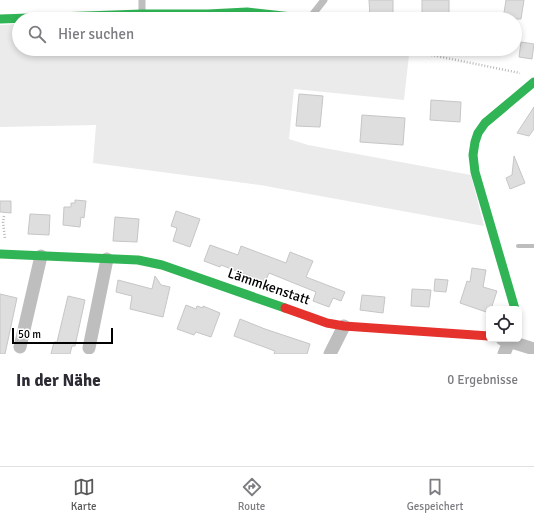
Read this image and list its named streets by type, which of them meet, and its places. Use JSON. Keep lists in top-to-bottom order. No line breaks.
{"streets":{"street":["Lämmkenstatt"]},"scale_bar":"50 m","page":{"search":"Hier suchen","scale":"50 m","heading":["In der Nähe","0 Ergebnisse"],"nav":["Karte","Route","Gespeichert"]}}
